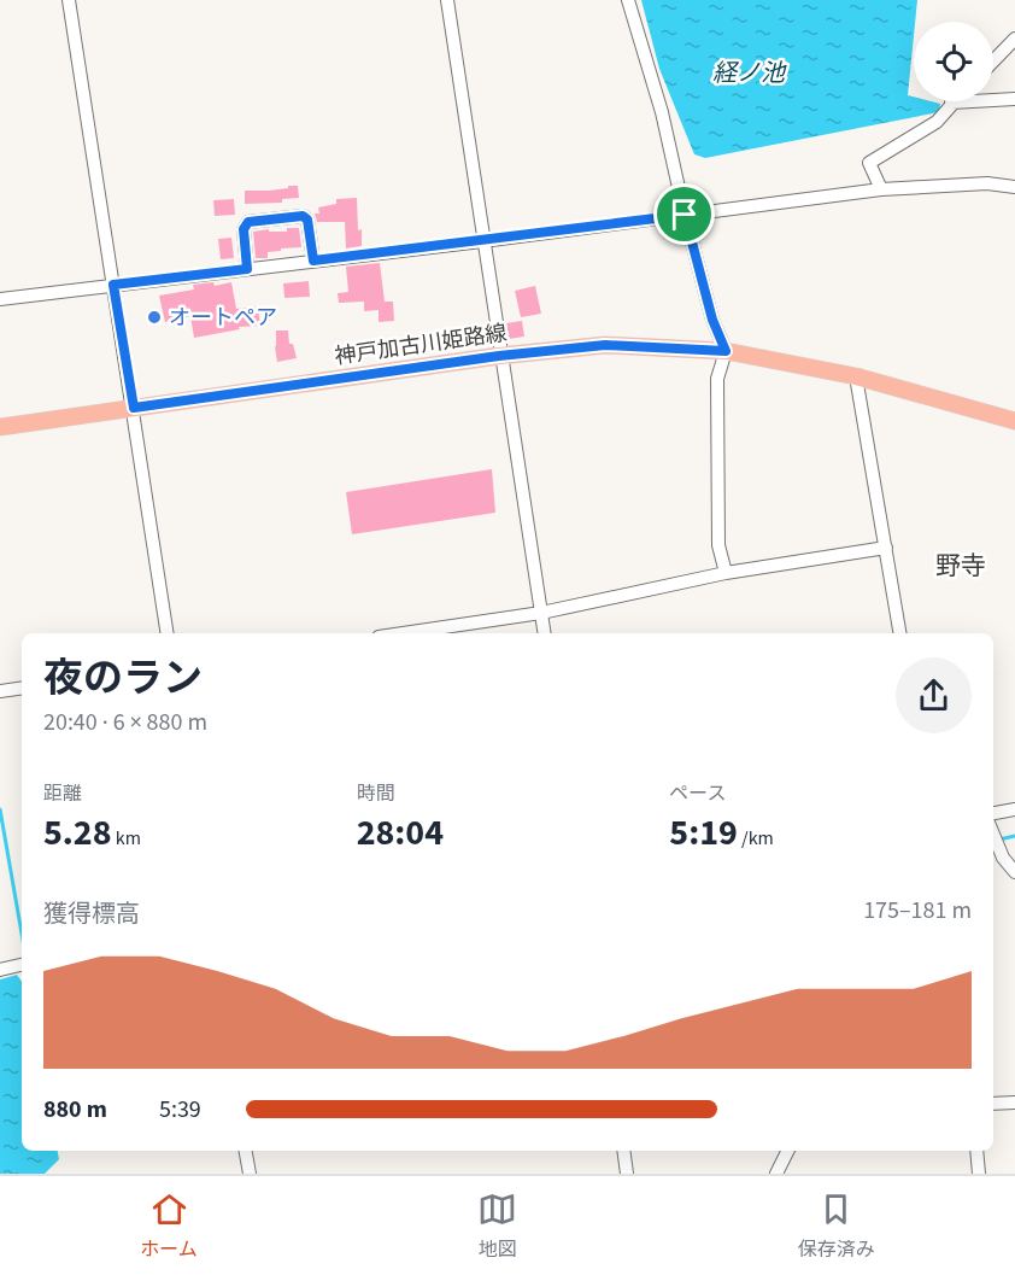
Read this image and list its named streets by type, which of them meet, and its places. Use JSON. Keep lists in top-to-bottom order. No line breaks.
{"streets":{"main road":["神戸加古川姫路線"]},"districts":["野寺"],"water":["経ノ池"],"places":["オートペア"],"page":{"heading":["夜のラン","20:40 · 6 × 880 m"],"stats":[["距離","5.28 km"],["時間","28:04"],["ペース","5:19 /km"]],"chart":["獲得標高","175–181 m"],"list":[{"name":"880 m","note":"5:39"}],"tabs":["ホーム","地図","保存済み"]}}
